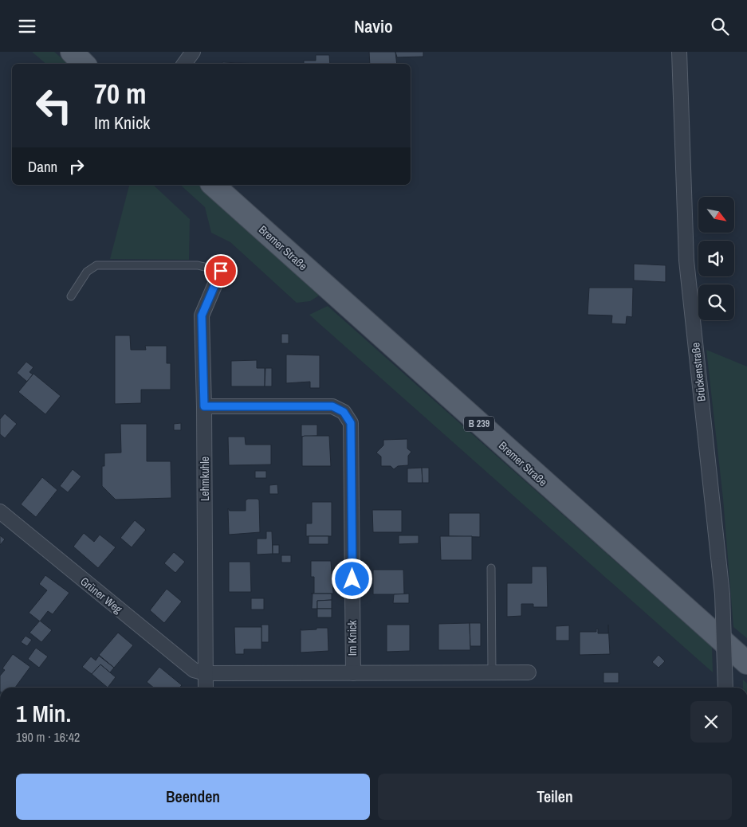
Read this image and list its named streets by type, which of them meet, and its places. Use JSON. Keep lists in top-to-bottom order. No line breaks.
{"streets":{"main road":["Bremer Straße","B 239"],"street":["Brückenstraße","Lehmkuhle","Grüner Weg","Im Knick"]},"crossings":[["Lehmkuhle","Grüner Weg"],["Lehmkuhle","Im Knick"]],"north":"bottom right","page":{"header":"Navio","turn":["70 m","Im Knick"],"then":"Dann","heading":["1 Min.","190 m · 16:42"],"buttons":["Beenden","Teilen"]}}
